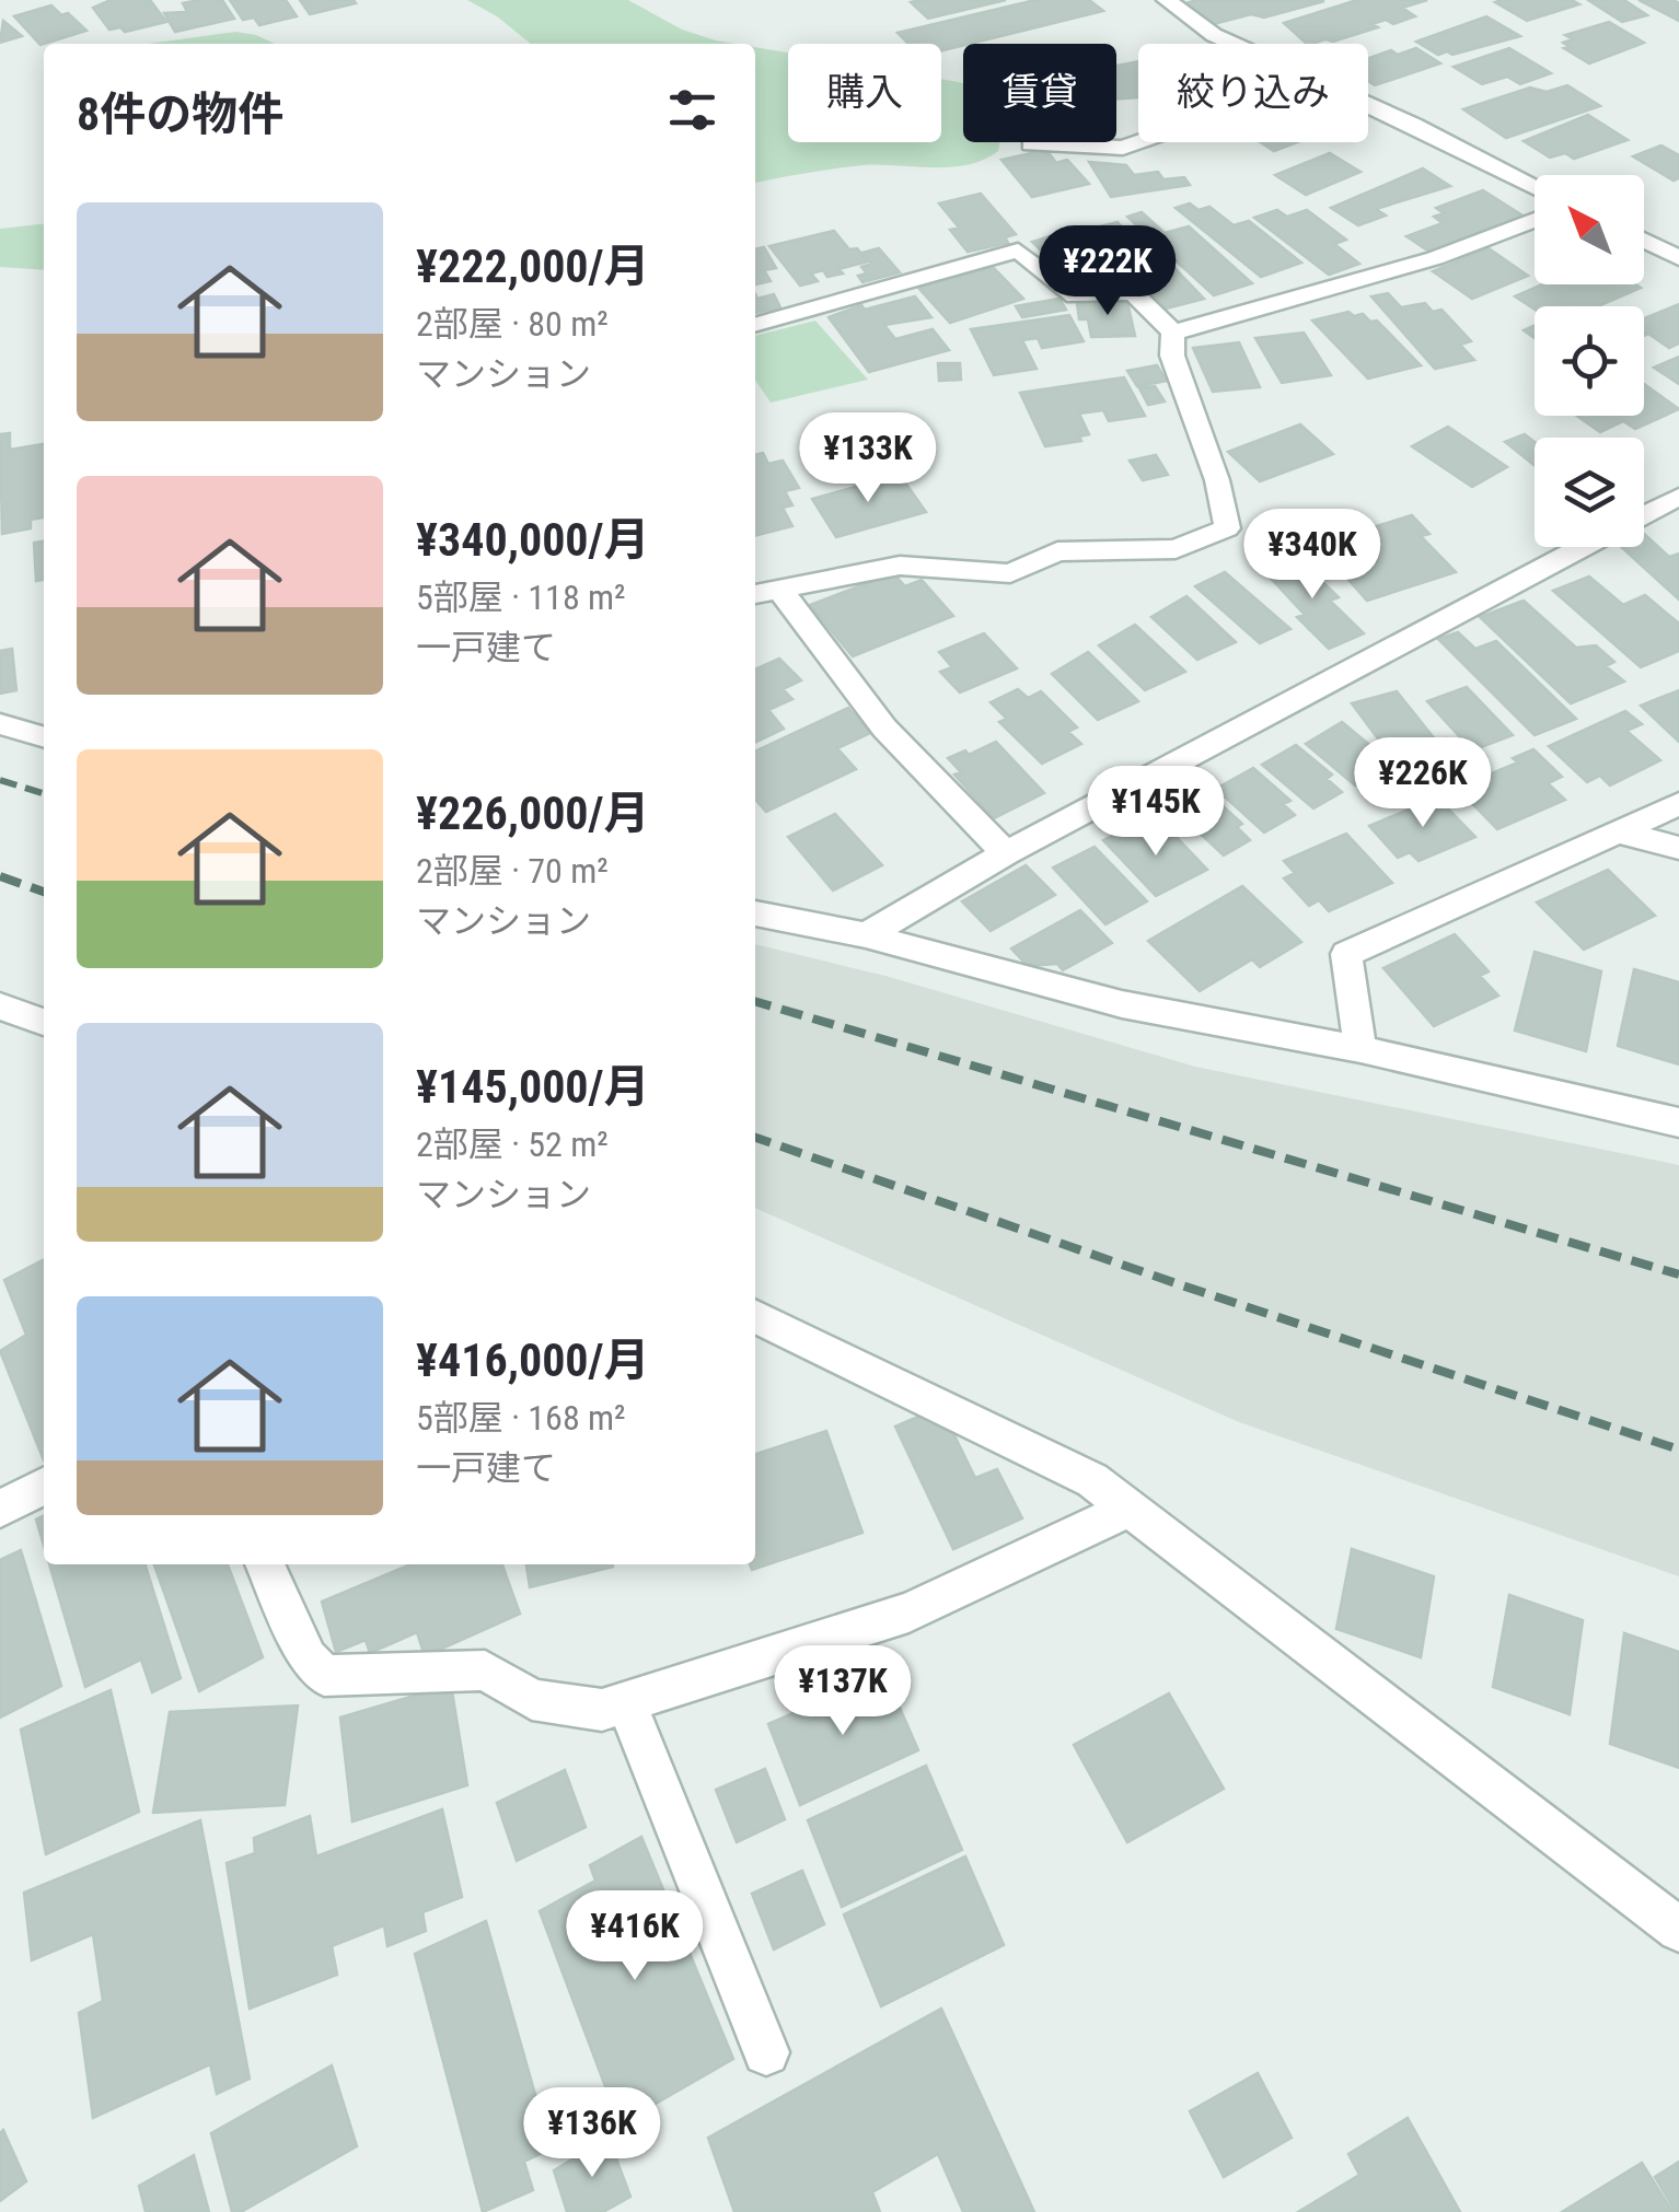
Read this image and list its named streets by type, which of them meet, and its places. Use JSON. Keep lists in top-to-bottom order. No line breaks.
{"north":"top left","page":{"chip":["購入","賃貸","絞り込み"],"heading":"8件の物件","list":[{"name":"¥222,000/月","note":"2部屋 · 80 m² · マンション"},{"name":"¥340,000/月","note":"5部屋 · 118 m² · 一戸建て"},{"name":"¥226,000/月","note":"2部屋 · 70 m² · マンション"},{"name":"¥145,000/月","note":"2部屋 · 52 m² · マンション"},{"name":"¥416,000/月","note":"5部屋 · 168 m² · 一戸建て"}],"price":["¥222K","¥133K","¥340K","¥226K","¥145K","¥137K","¥416K","¥136K"]}}
